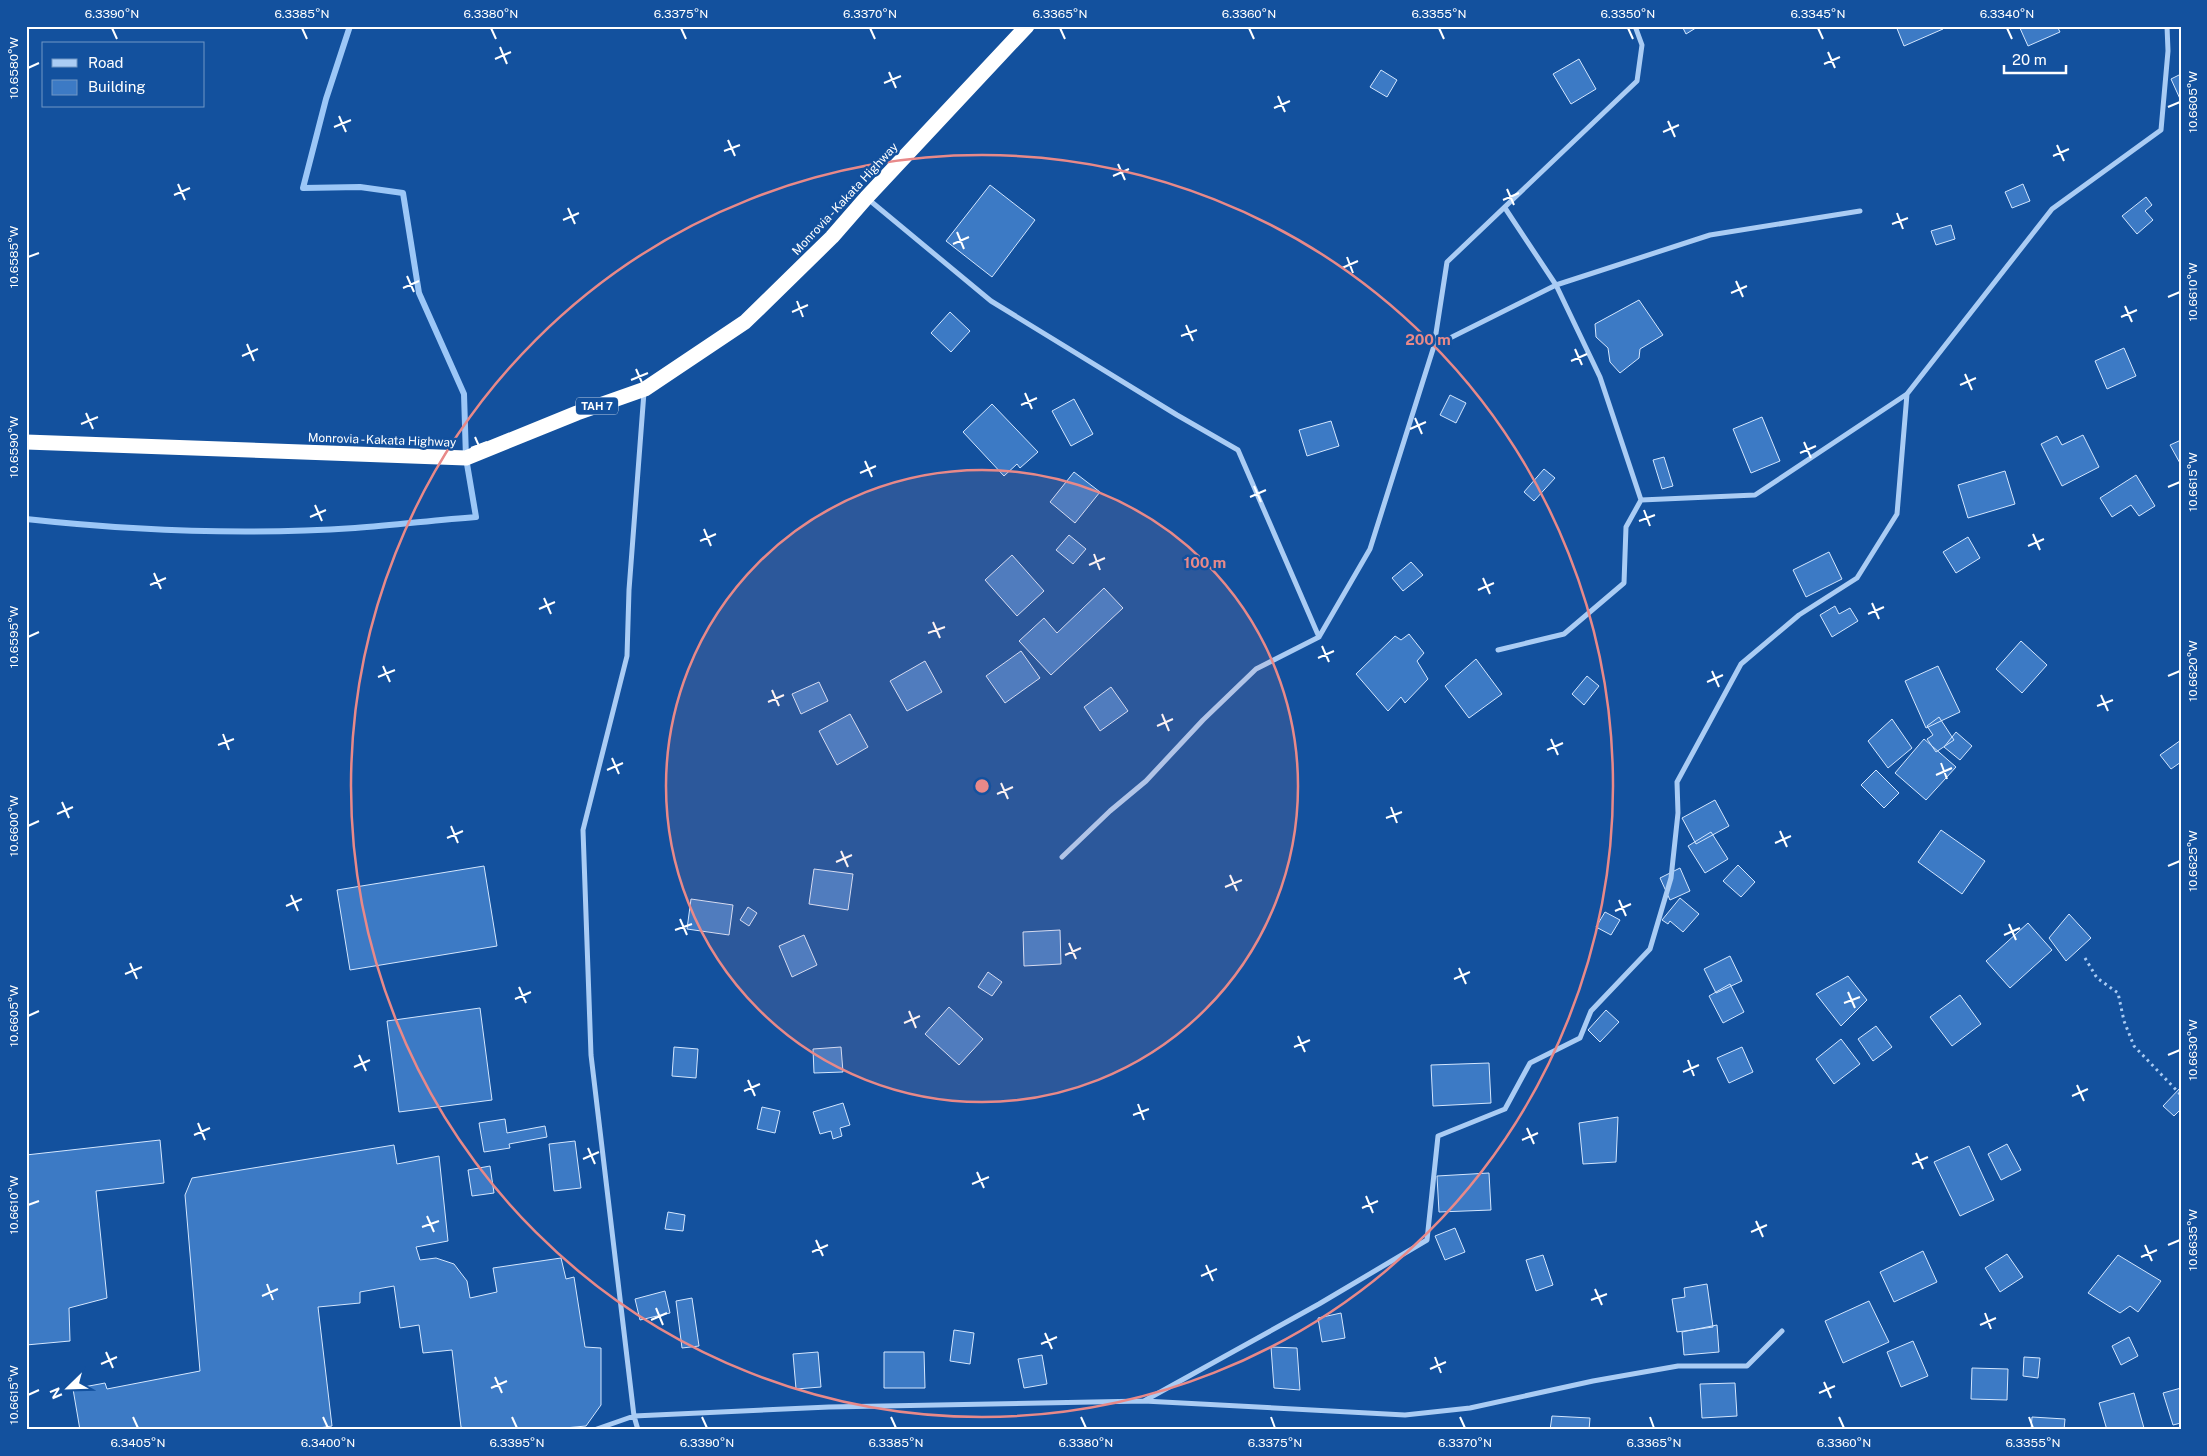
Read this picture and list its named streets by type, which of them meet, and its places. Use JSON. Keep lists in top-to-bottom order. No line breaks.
{"streets":{"highway":["Monrovia - Kakata Highway","TAH 7"]},"legend":["Road","Building"],"scale_bar":"20 m","north":"bottom left","coordinates":["6.3390°N","6.3385°N","6.3380°N","6.3375°N","6.3370°N","6.3365°N","6.3360°N","6.3355°N","6.3350°N","6.3345°N","6.3340°N","10.6580°W","10.6605°W","10.6585°W","10.6610°W","10.6590°W","10.6615°W","10.6595°W","10.6620°W","10.6600°W","10.6625°W","10.6630°W","10.6635°W","6.3405°N","6.3400°N","6.3395°N"],"rings":["200 m","100 m"]}
